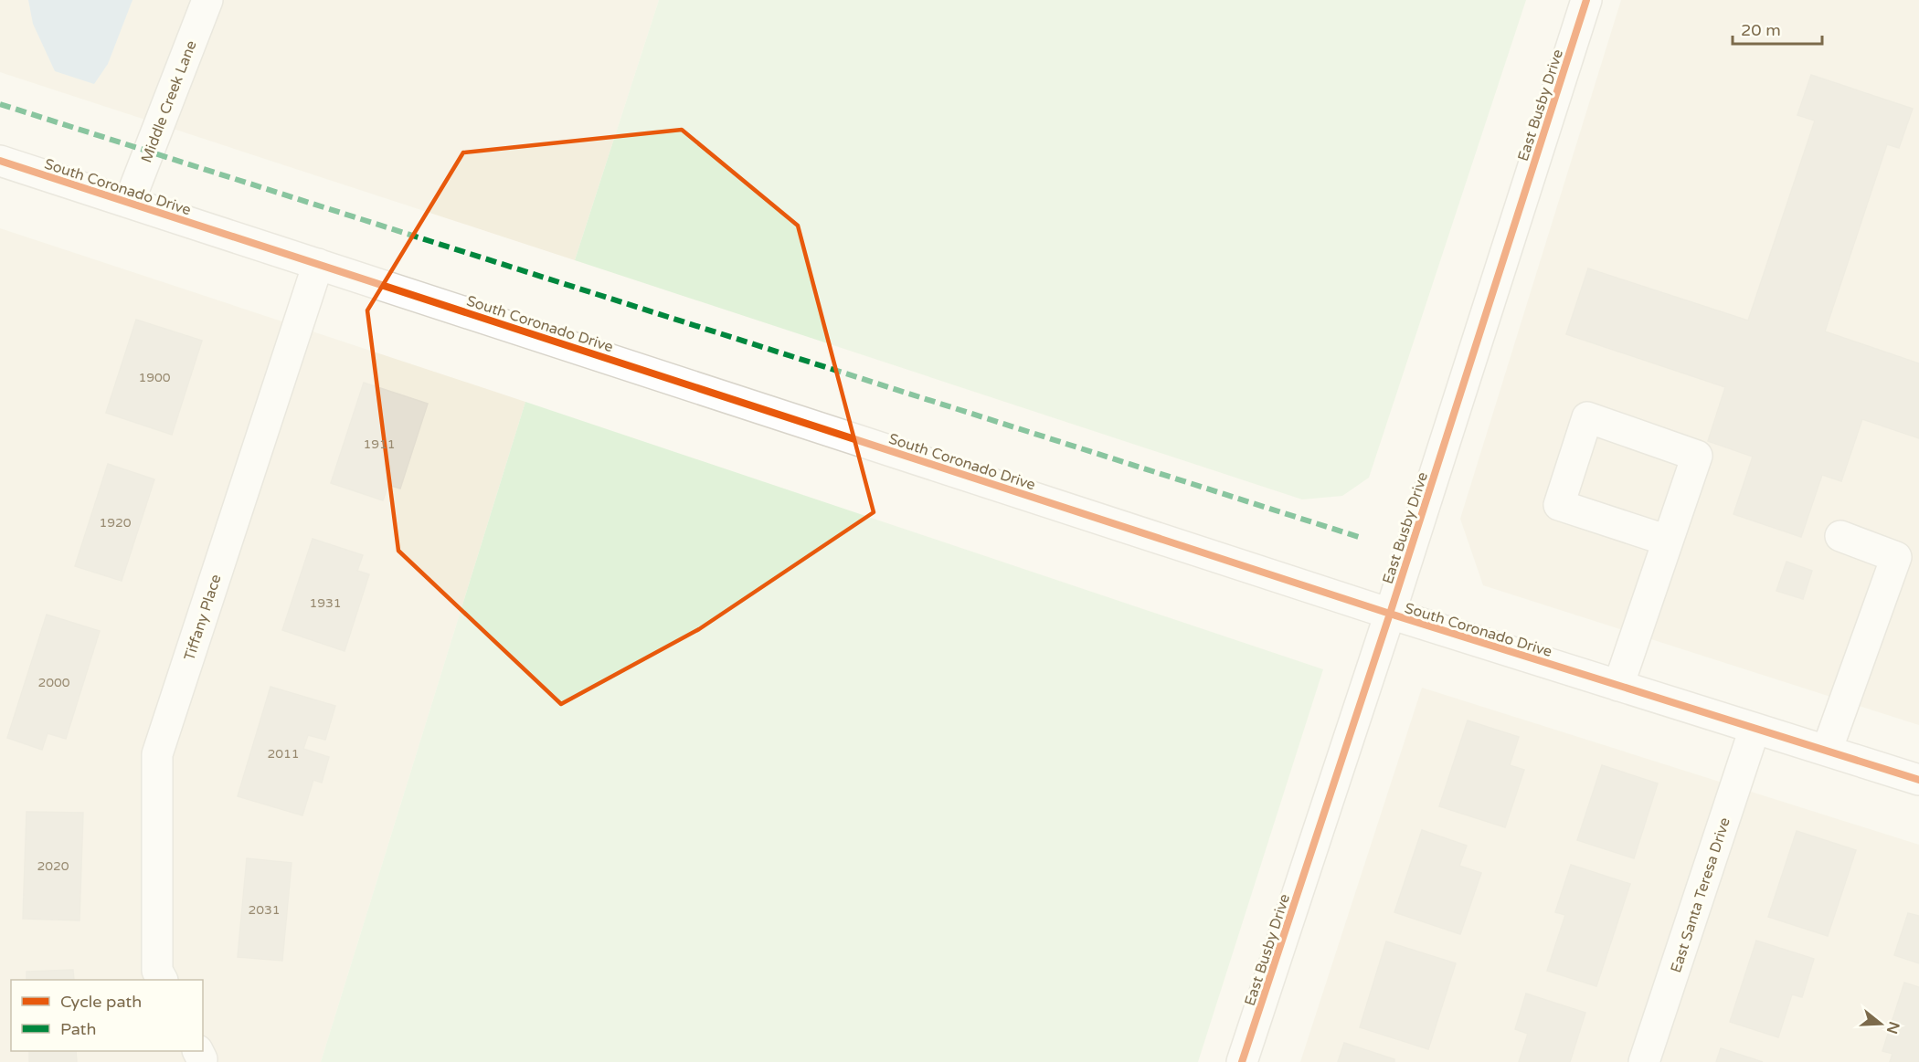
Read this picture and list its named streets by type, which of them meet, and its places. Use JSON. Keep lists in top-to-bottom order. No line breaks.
{"streets":{"street":["Middle Creek Lane","East Busby Drive","South Coronado Drive","Tiffany Place","East Santa Teresa Drive"]},"crossings":[["Middle Creek Lane","South Coronado Drive"],["East Busby Drive","South Coronado Drive"],["South Coronado Drive","Tiffany Place"],["South Coronado Drive","East Santa Teresa Drive"]],"house_numbers":["1900","1911","1920","1931","2000","2011","2020","2031"],"legend":["Cycle path","Path"],"scale_bar":"20 m","north":"right"}
